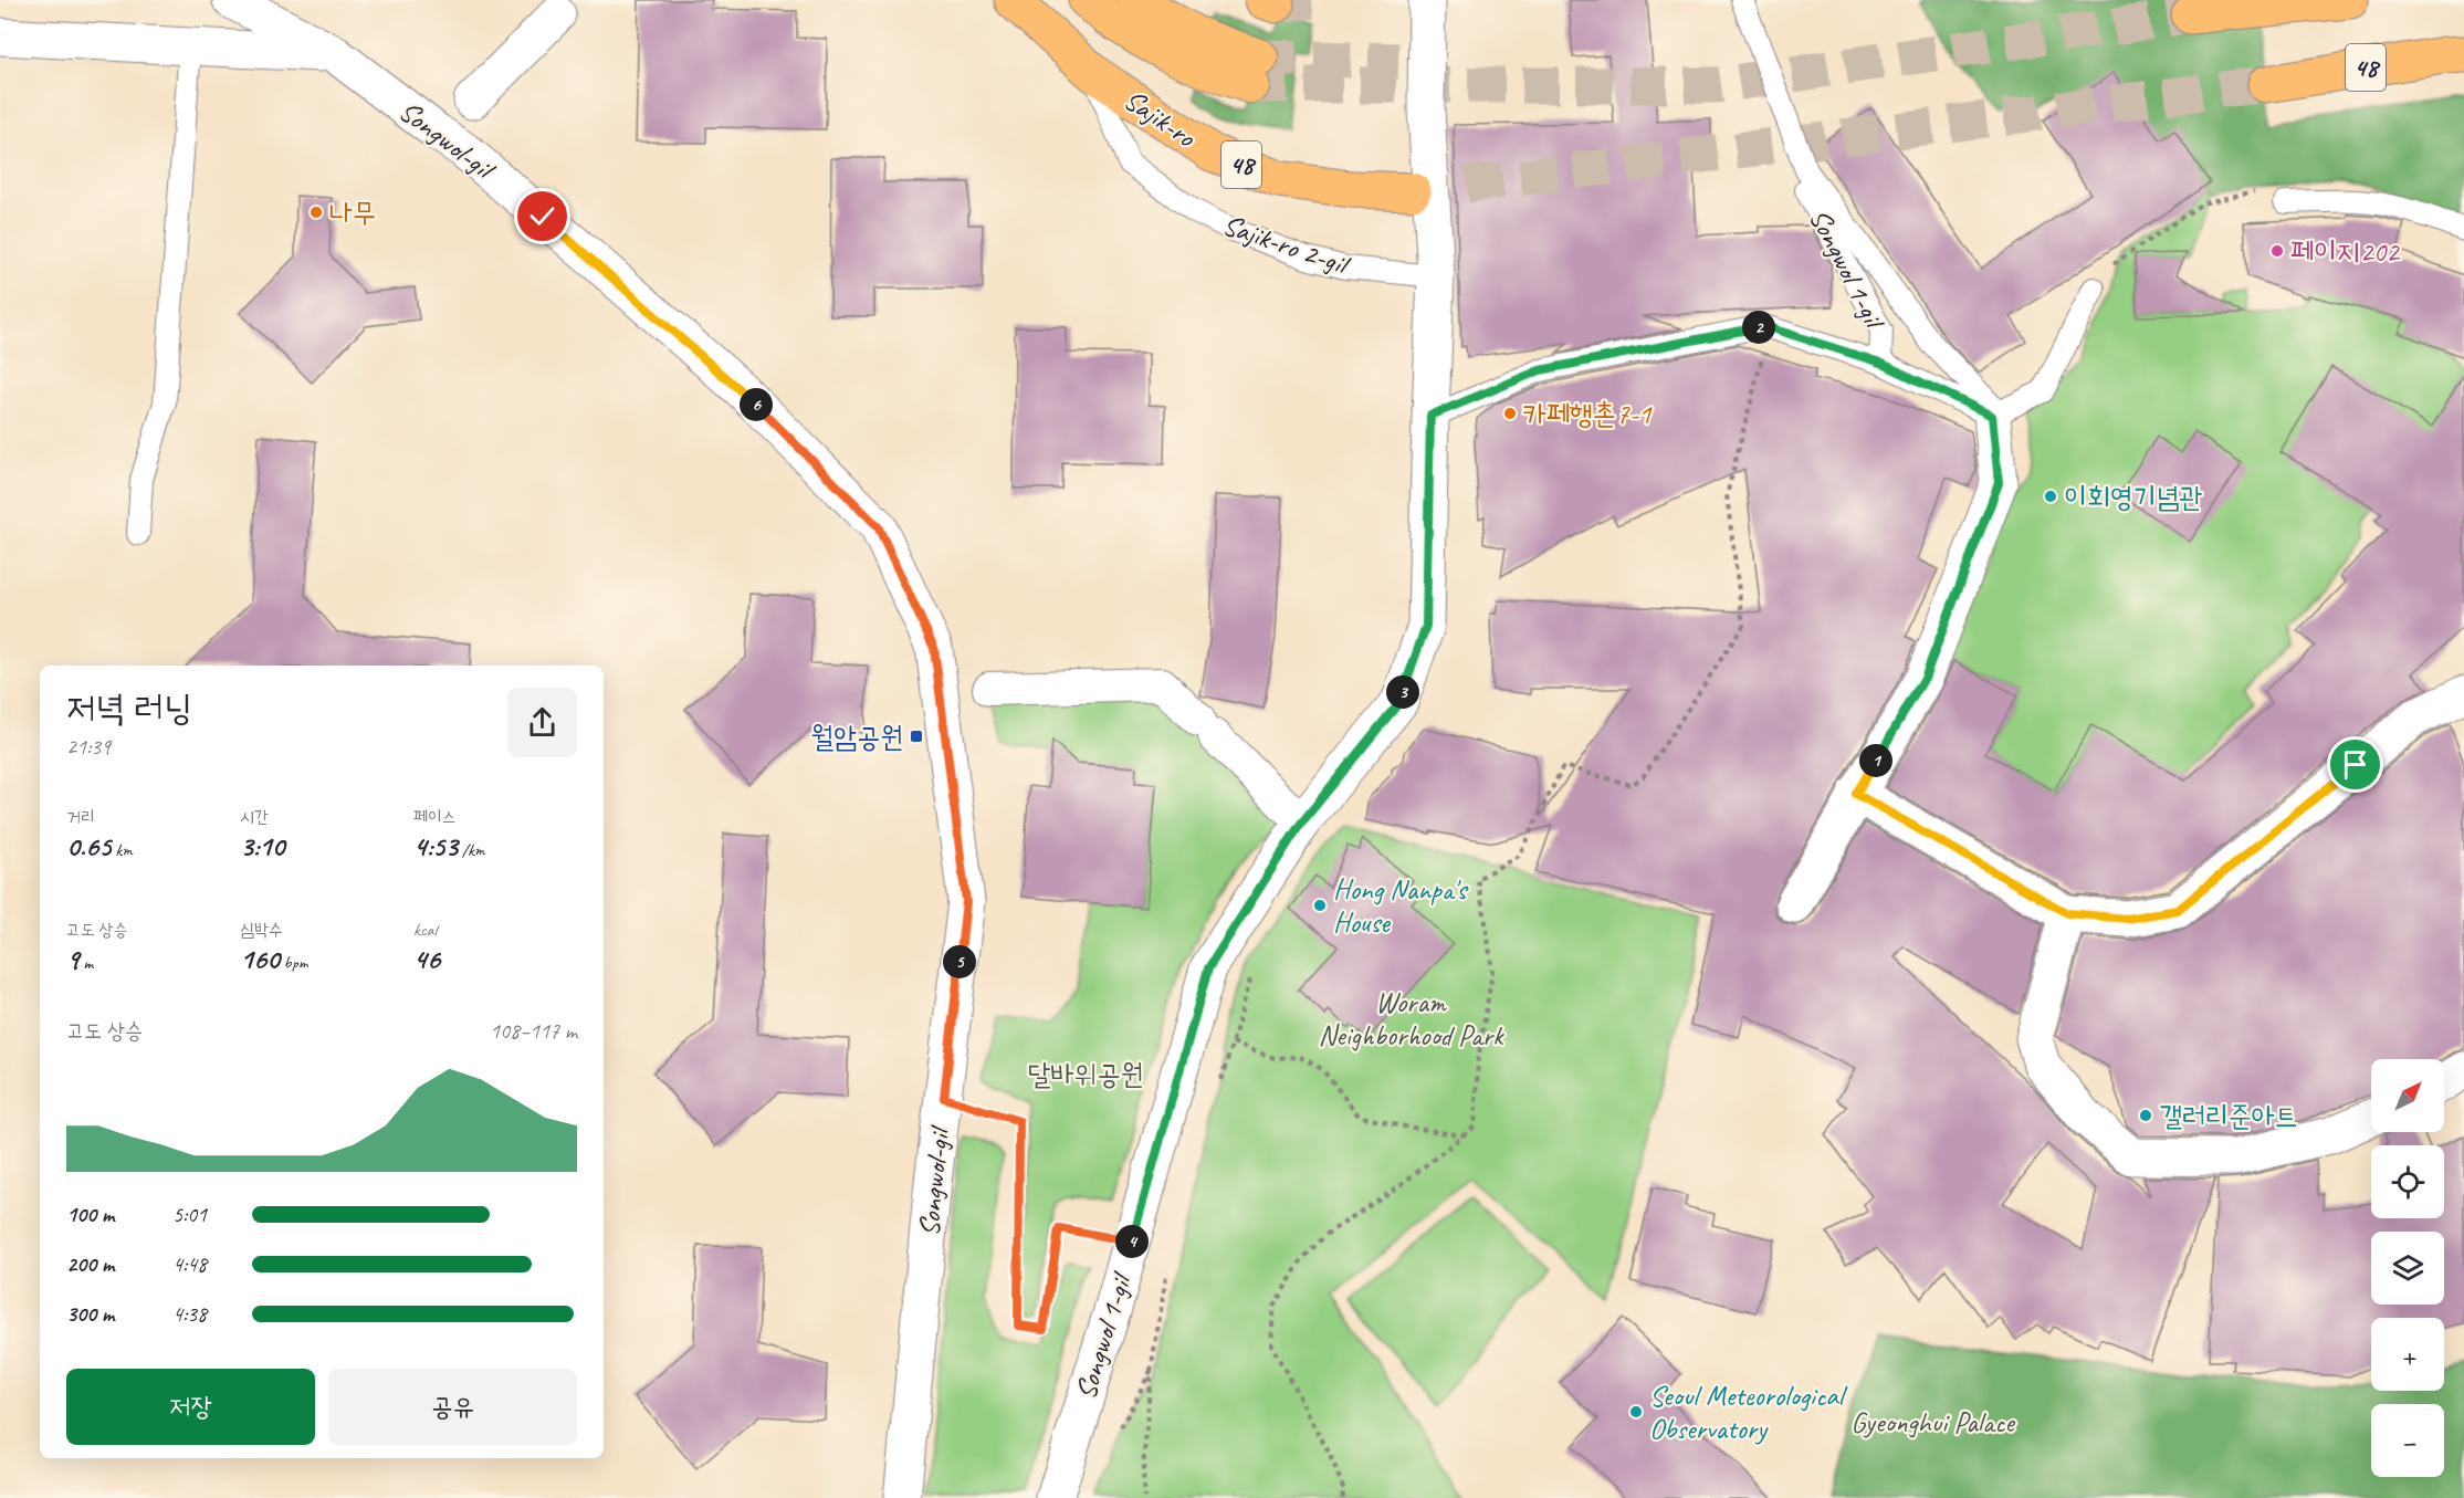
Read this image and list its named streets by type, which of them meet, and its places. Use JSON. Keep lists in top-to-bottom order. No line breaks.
{"streets":{"main road":["48","Sajik-ro"],"street":["Songwol-gil","Songwol 1-gil"],"lane":["Sajik-ro 2-gil"]},"crossings":[["Sajik-ro","Sajik-ro 2-gil"],["Sajik-ro 2-gil","Songwol 1-gil"]],"parks":["Woram Neighborhood Park","달바위공원","Gyeonghui Palace"],"places":{"other":["나무","페이지202","카페행촌7-1","이회영기념관","Hong Nanpa's House","갤러리준아트","Seoul Meteorological Observatory"],"transit":["월암공원"]},"north":"top right","page":{"pins":["2","6","3","1","5","4"],"heading":["저녁 러닝","21:39"],"stats":[["거리","0.65 km"],["시간","3:10"],["페이스","4:53 /km"],["고도 상승","9 m"],["심박수","160 bpm"],["kcal","46"]],"chart":["고도 상승","108–117 m"],"map_buttons":["+","−"],"list":[{"name":"100 m","note":"5:01"},{"name":"200 m","note":"4:48"},{"name":"300 m","note":"4:38"}],"buttons":["저장","공유"]}}
